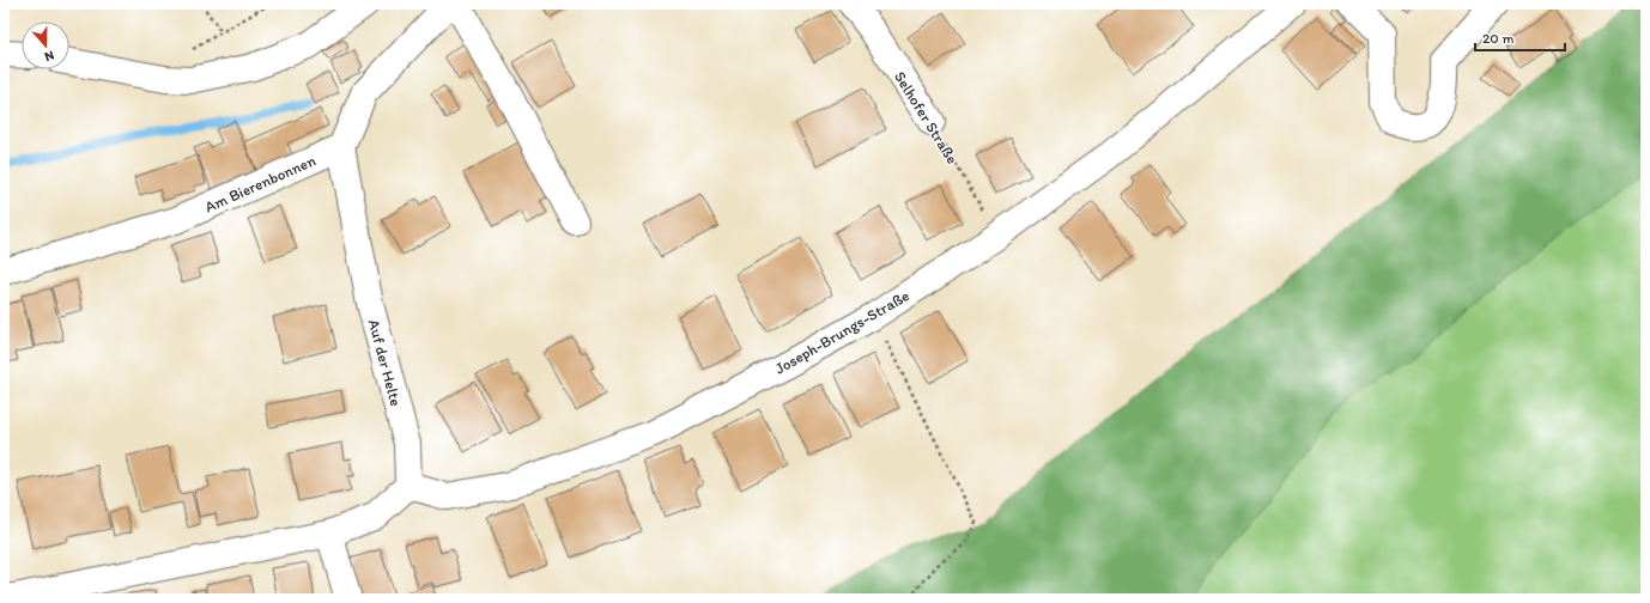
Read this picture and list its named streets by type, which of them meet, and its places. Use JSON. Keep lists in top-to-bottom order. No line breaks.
{"streets":{"street":["Selhofer Straße","Am Bierenbonnen","Joseph-Brungs-Straße","Auf der Helte"]},"crossings":[["Selhofer Straße","Joseph-Brungs-Straße"],["Am Bierenbonnen","Auf der Helte"],["Joseph-Brungs-Straße","Auf der Helte"]],"scale_bar":"20 m","north":"bottom"}
